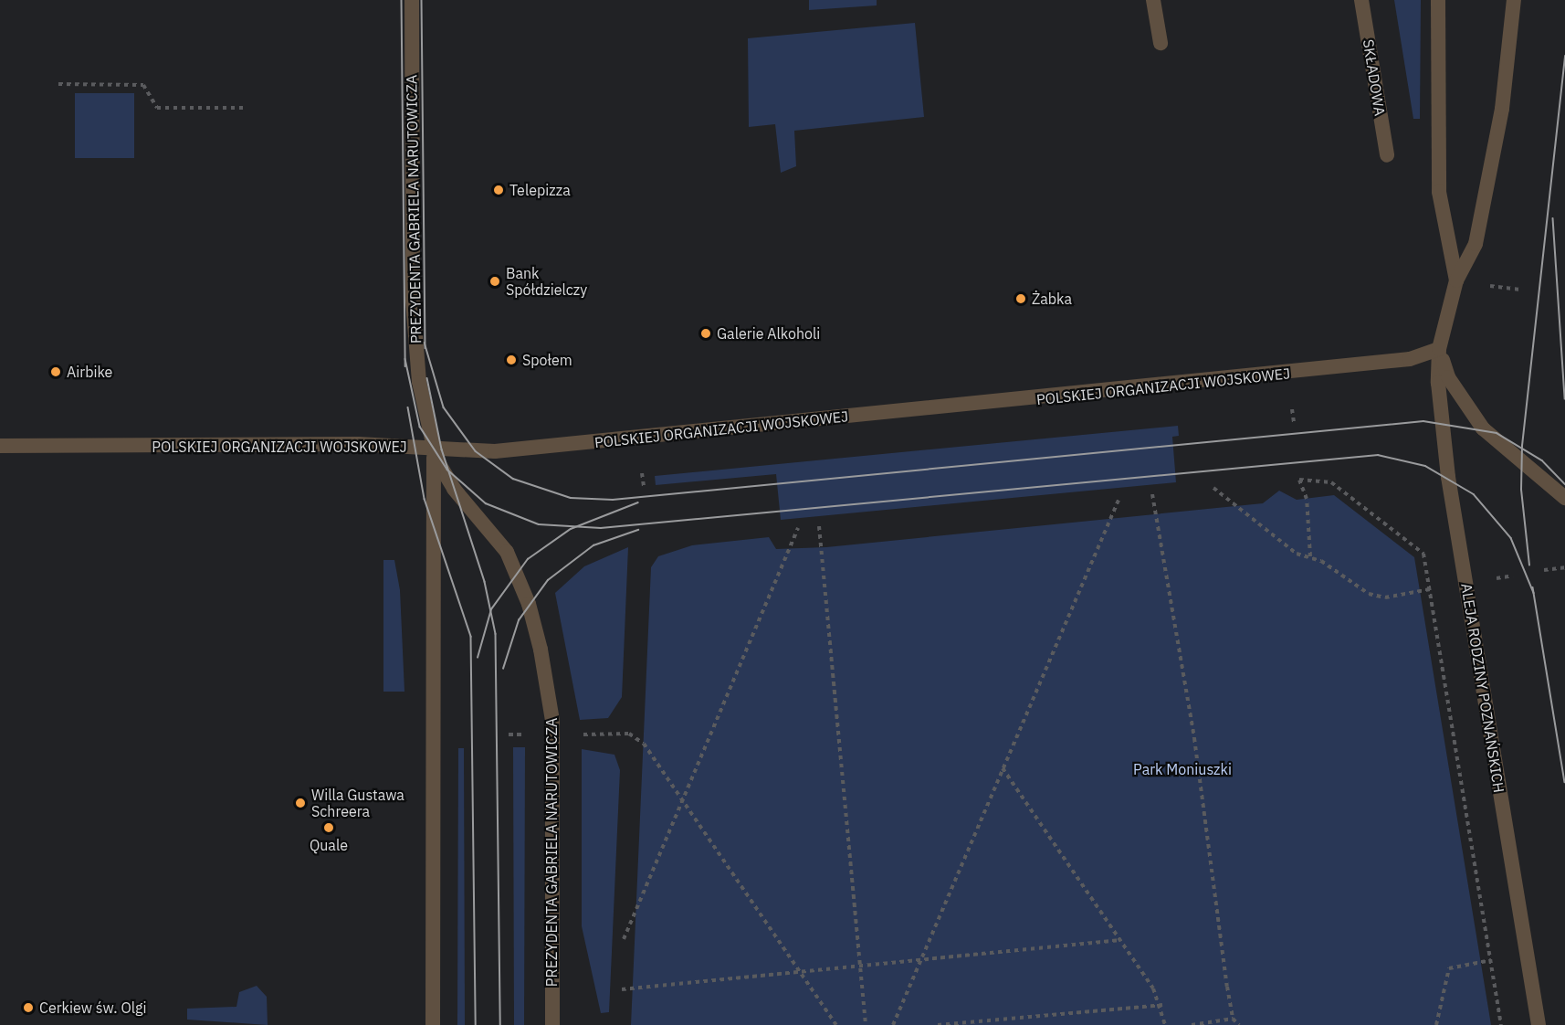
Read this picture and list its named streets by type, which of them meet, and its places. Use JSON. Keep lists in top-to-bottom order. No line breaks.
{"streets":{"street":["SKŁADOWA","PREZYDENTA GABRIELA NARUTOWICZA","POLSKIEJ ORGANIZACJI WOJSKOWEJ","ALEJA RODZINY POZNAŃSKICH"]},"crossings":[["PREZYDENTA GABRIELA NARUTOWICZA","POLSKIEJ ORGANIZACJI WOJSKOWEJ"],["POLSKIEJ ORGANIZACJI WOJSKOWEJ","ALEJA RODZINY POZNAŃSKICH"]],"parks":["Park Moniuszki"],"places":["Telepizza","Bank Spółdzielczy","Żabka","Galerie Alkoholi","Społem","Airbike","Willa Gustawa Schreera","Quale","Cerkiew św. Olgi"]}
